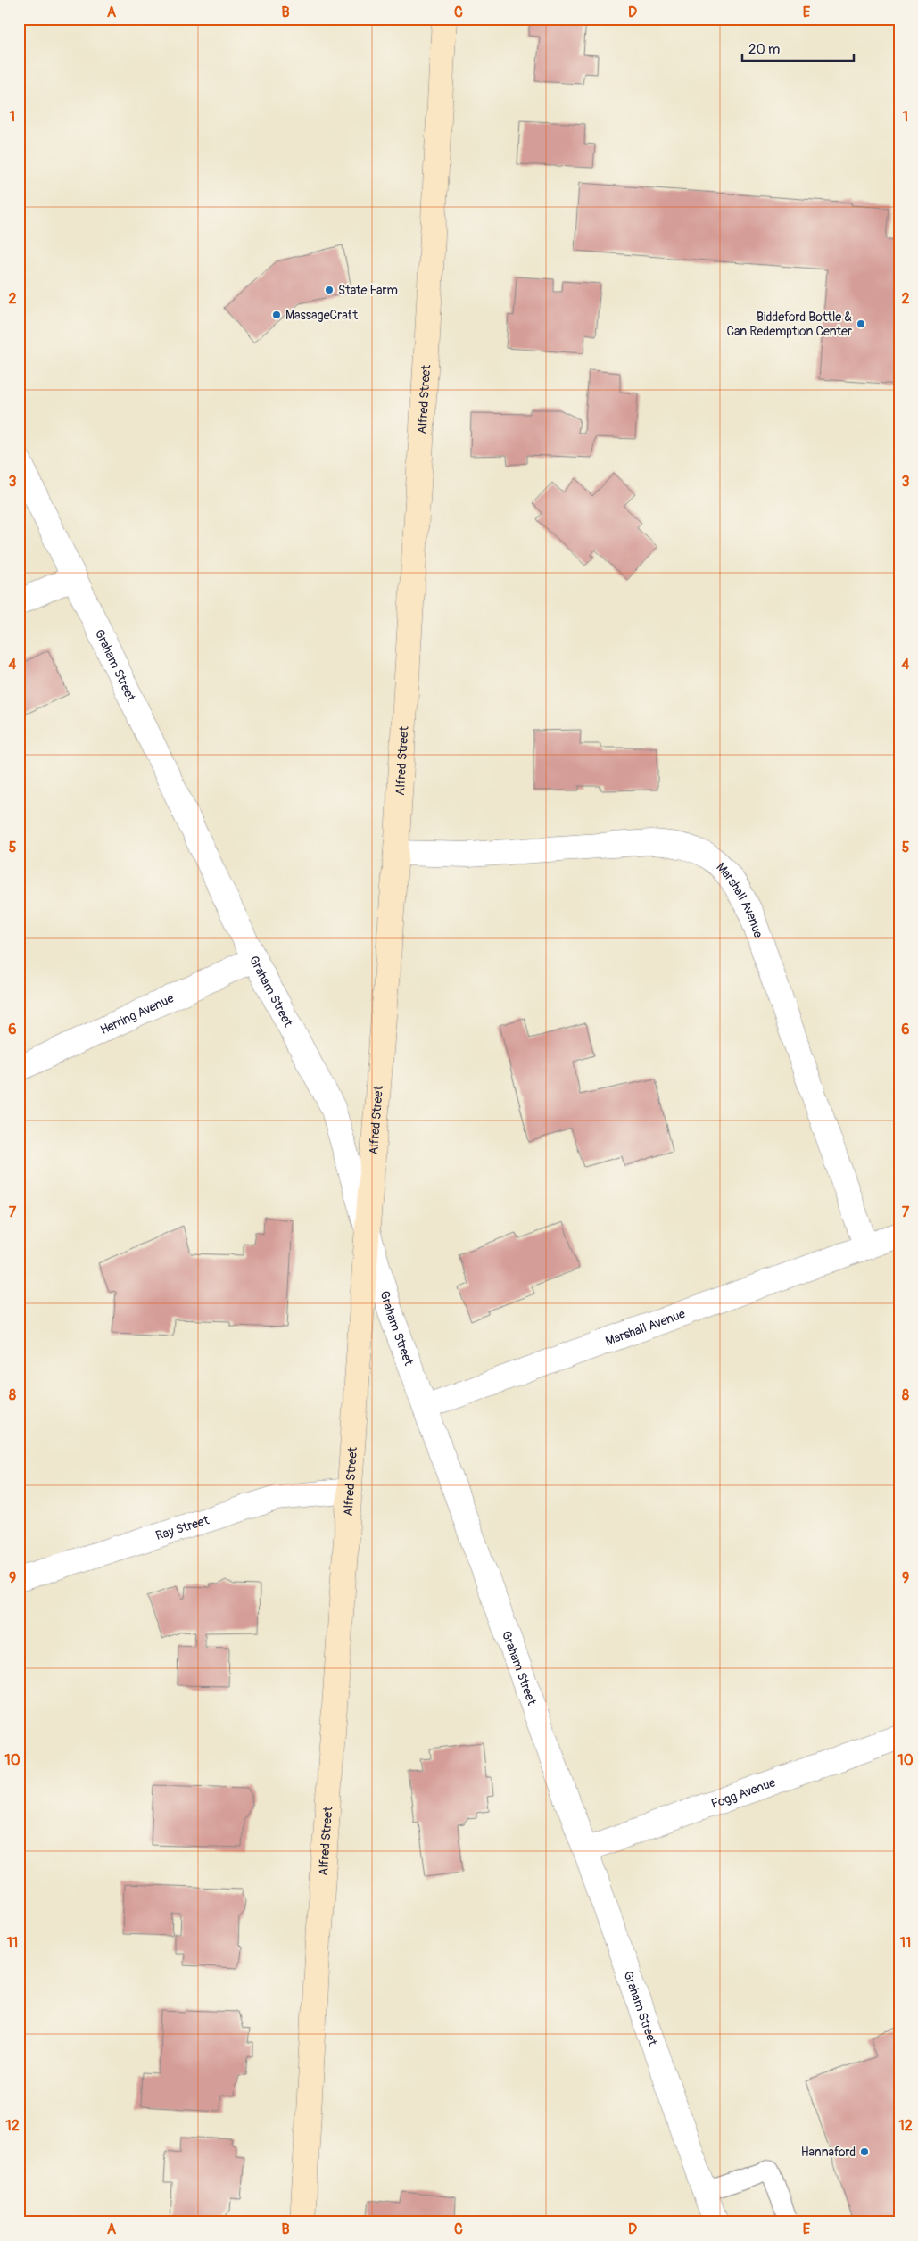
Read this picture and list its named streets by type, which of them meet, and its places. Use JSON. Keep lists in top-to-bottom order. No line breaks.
{"streets":{"main road":["Alfred Street"],"street":["Graham Street","Marshall Avenue","Herring Avenue","Ray Street","Fogg Avenue"]},"crossings":[["Alfred Street","Graham Street"],["Alfred Street","Marshall Avenue"],["Alfred Street","Ray Street"],["Graham Street","Marshall Avenue"],["Graham Street","Herring Avenue"],["Graham Street","Fogg Avenue"]],"places":["State Farm","MassageCraft","Biddeford Bottle & Can Redemption Center","Hannaford"],"scale_bar":"20 m","grid":{"columns":["A","B","C","D","E"],"rows":["1","2","3","4","5","6","7","8","9","10","11","12"]}}
